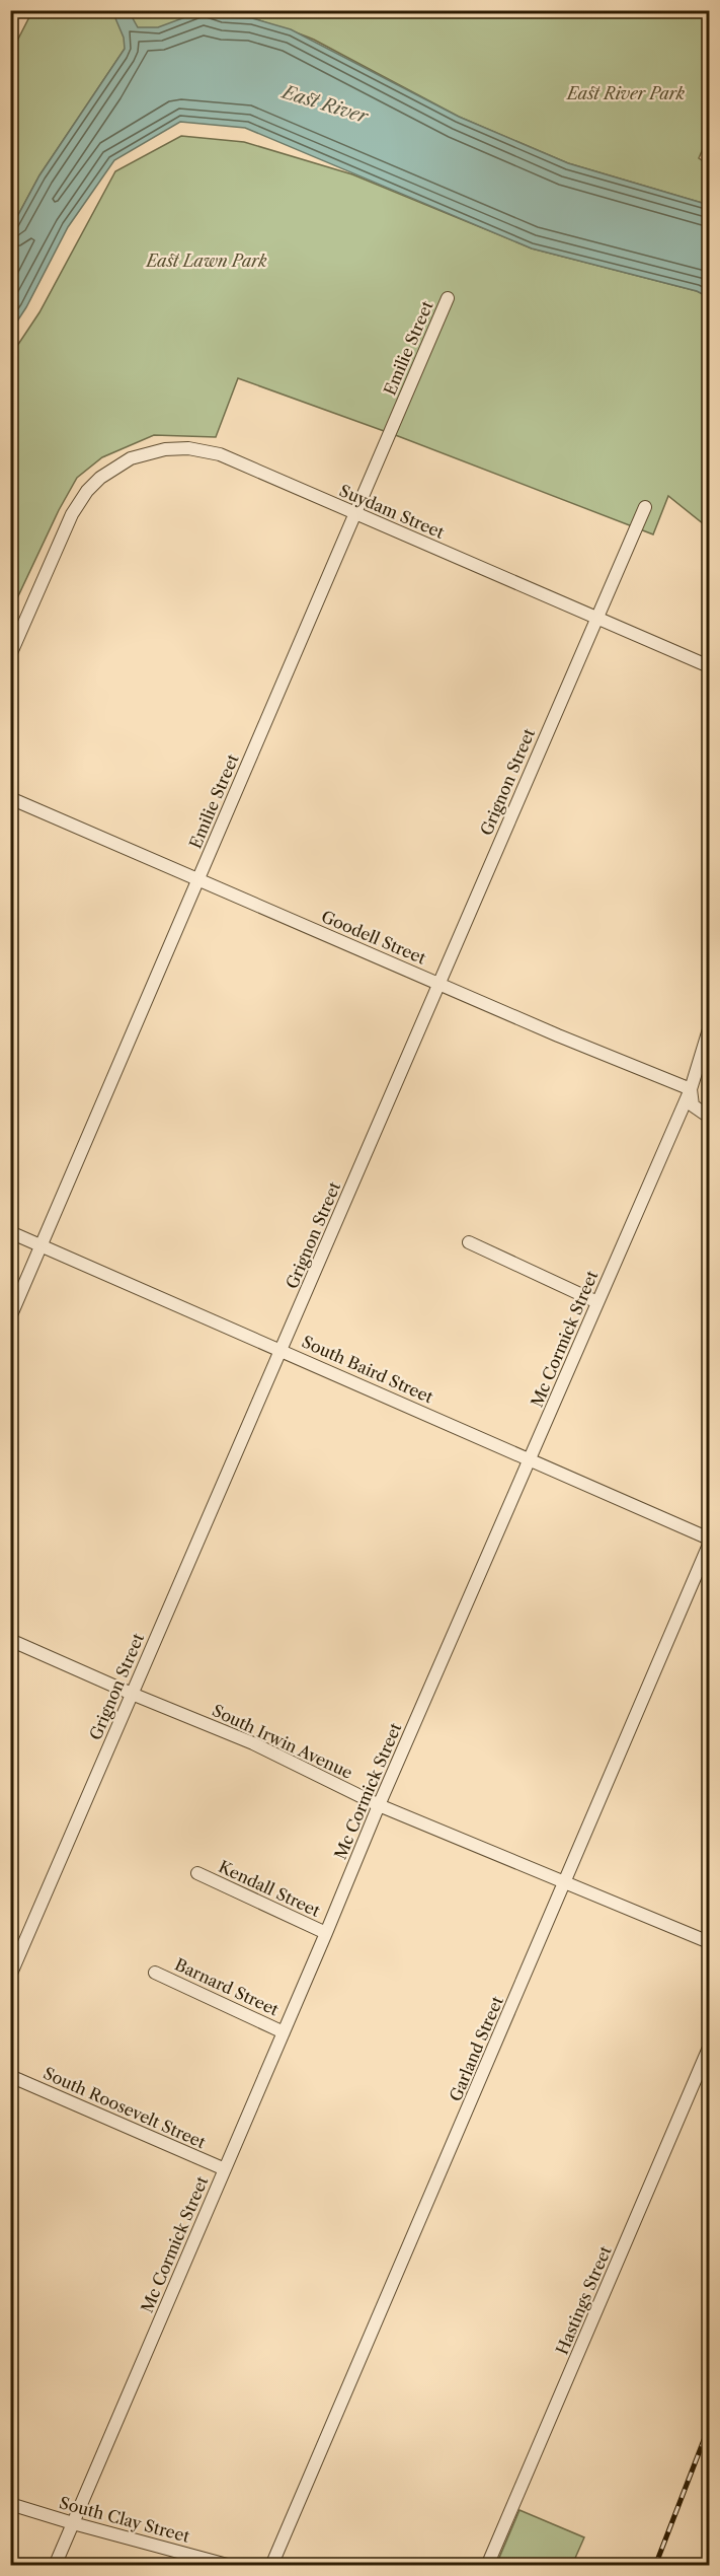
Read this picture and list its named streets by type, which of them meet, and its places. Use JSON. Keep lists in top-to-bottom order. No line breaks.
{"streets":{"street":["Emilie Street","Suydam Street","Grignon Street","Goodell Street","Mc Cormick Street","South Baird Street","South Irwin Avenue","Kendall Street","Barnard Street","Garland Street","South Roosevelt Street","Hastings Street","South Clay Street"]},"crossings":[["Emilie Street","Suydam Street"],["Emilie Street","Goodell Street"],["Emilie Street","South Baird Street"],["Suydam Street","Grignon Street"],["Grignon Street","Goodell Street"],["Grignon Street","South Baird Street"],["Grignon Street","South Irwin Avenue"],["Goodell Street","Mc Cormick Street"],["Mc Cormick Street","South Baird Street"],["Mc Cormick Street","South Irwin Avenue"],["Mc Cormick Street","Kendall Street"],["Mc Cormick Street","Barnard Street"],["Mc Cormick Street","South Roosevelt Street"],["Mc Cormick Street","South Clay Street"],["South Irwin Avenue","Garland Street"]],"water":["East River"],"parks":["East River Park","East Lawn Park"]}
